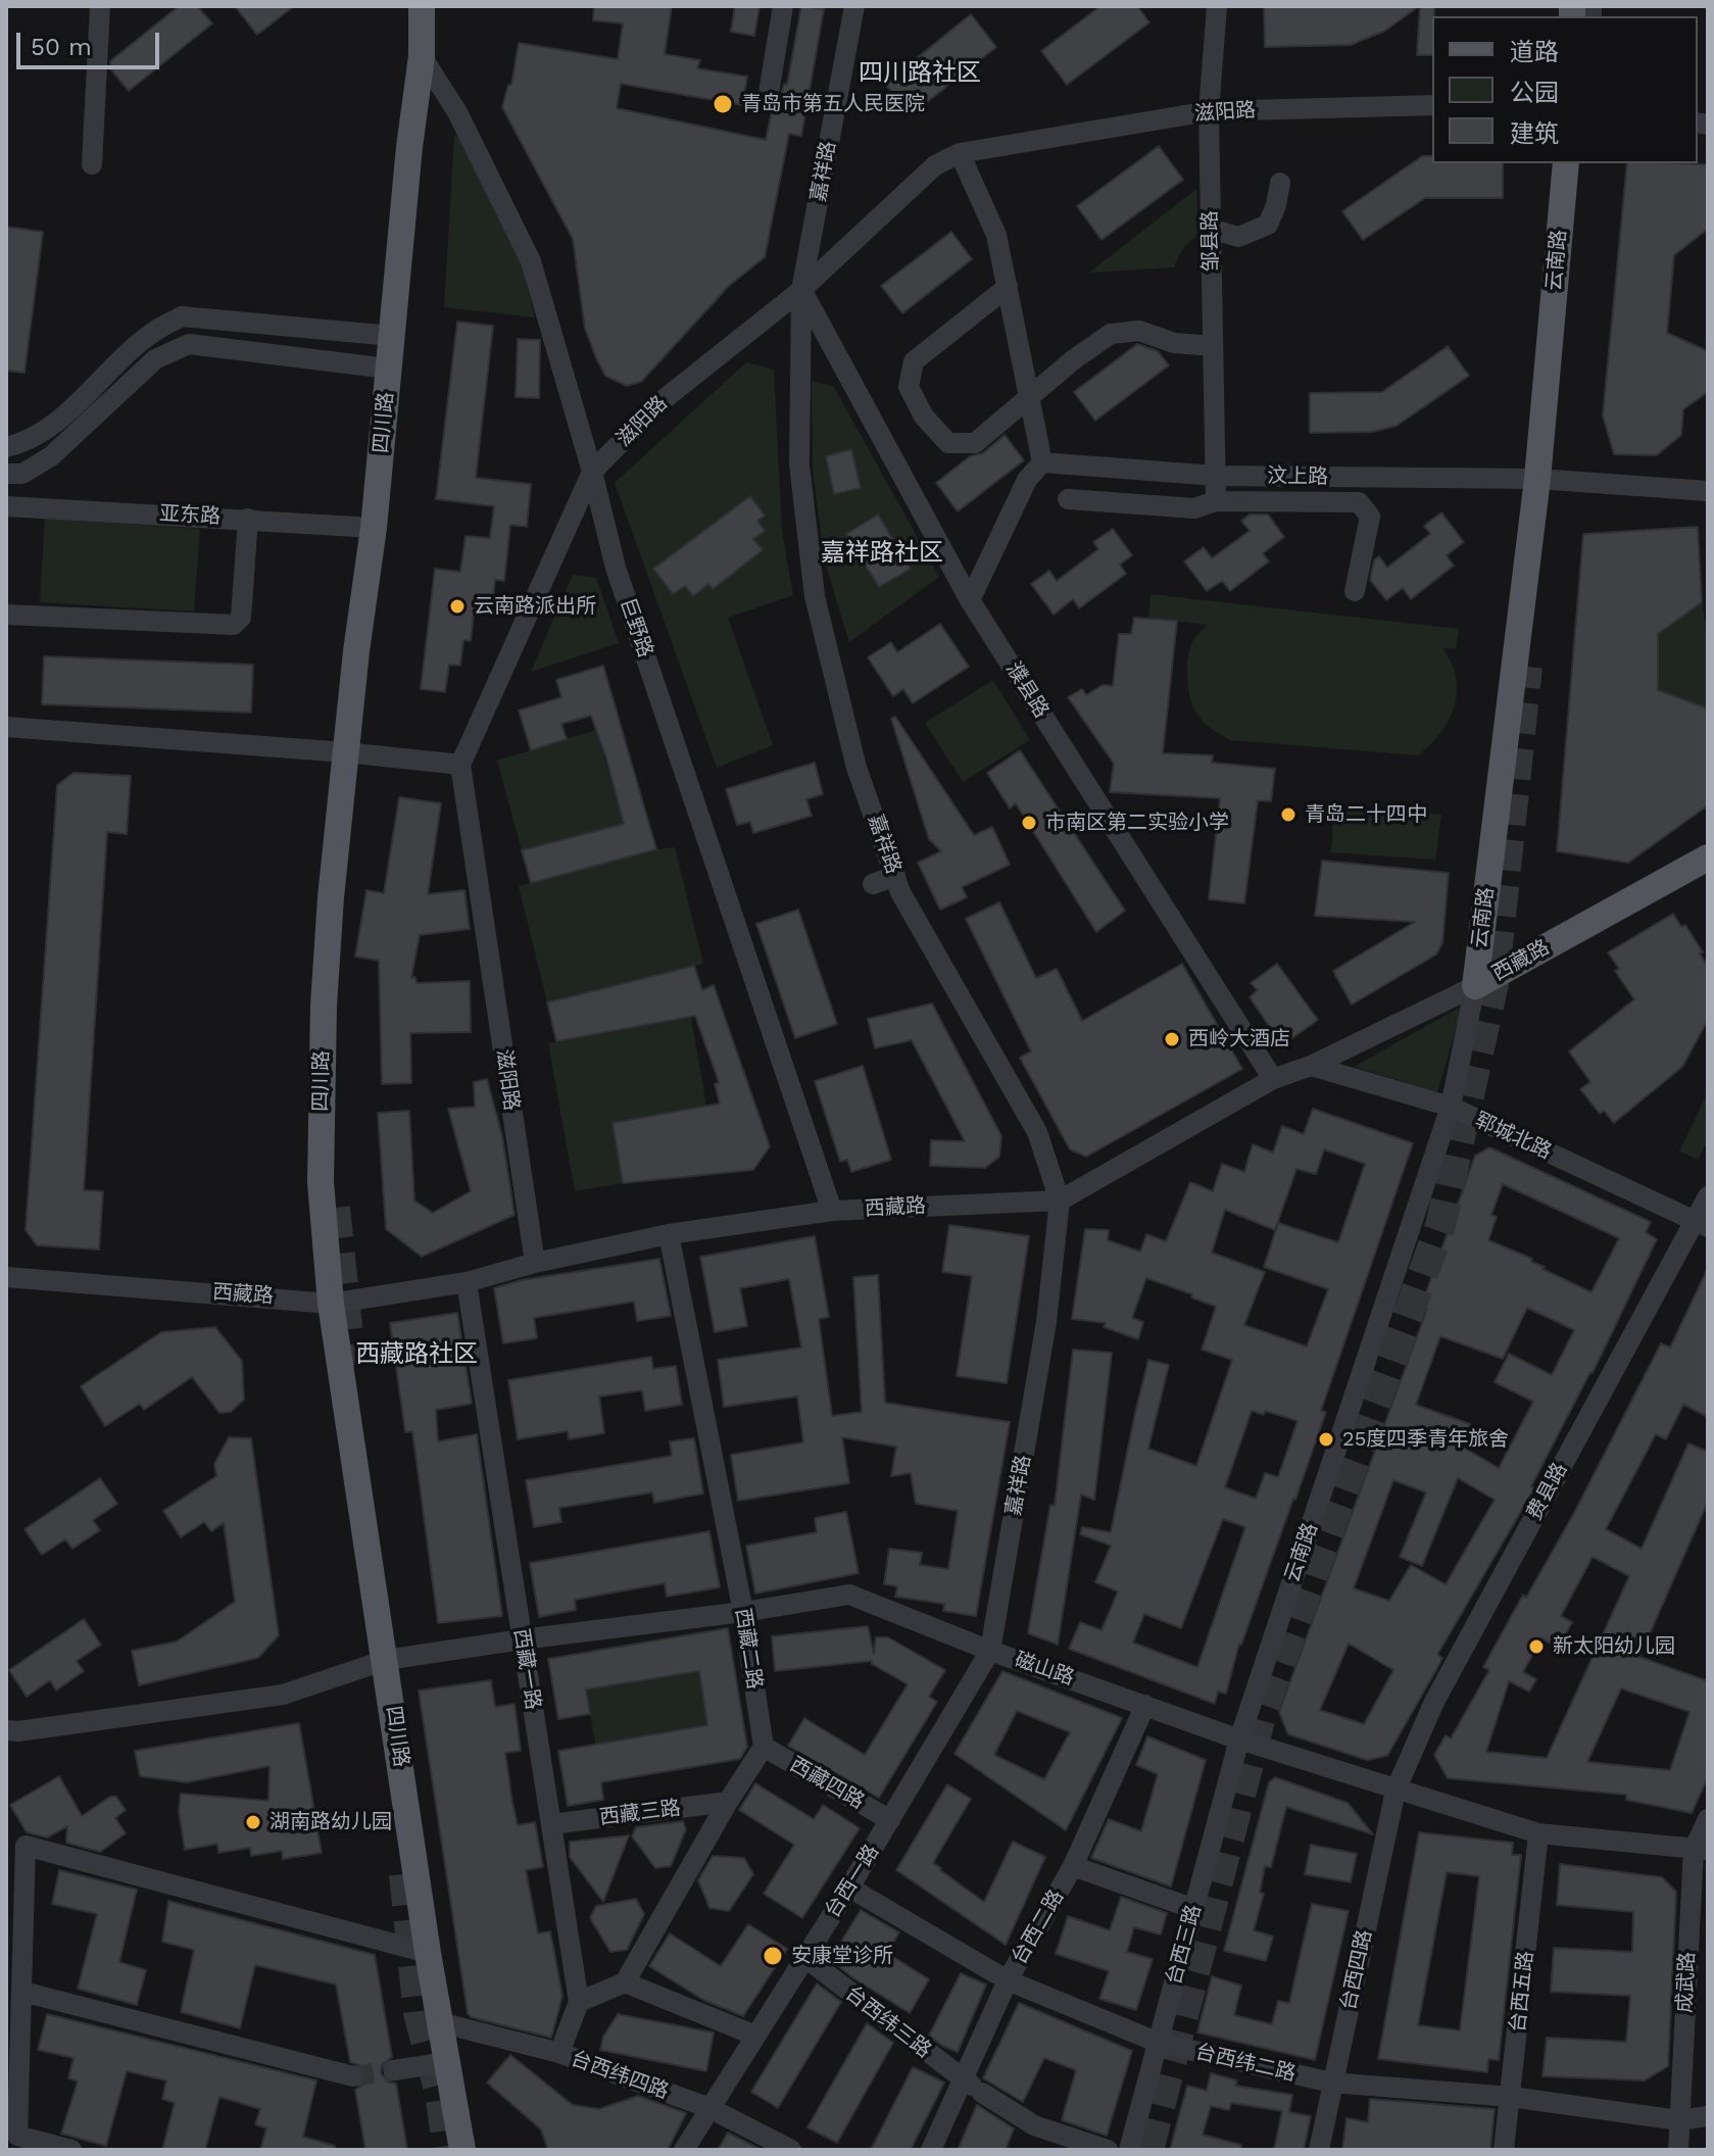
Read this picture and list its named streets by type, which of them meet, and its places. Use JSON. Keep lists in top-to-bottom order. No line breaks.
{"streets":{"main road":["云南路","四川路","西藏路"],"street":["滋阳路","嘉祥路","邹县路","汶上路","亚东路","巨野路","濮县路","郓城北路","费县路","西藏二路","西藏一路","磁山路","西藏四路","西藏三路","台西一路","台西二路","台西三路","台西四路","成武路","台西五路","台西纬三路","台西纬二路","台西纬四路"]},"crossings":[["滋阳路","嘉祥路"],["滋阳路","邹县路"],["滋阳路","巨野路"],["滋阳路","濮县路"],["滋阳路","西藏路"],["嘉祥路","濮县路"],["嘉祥路","西藏路"],["嘉祥路","磁山路"],["嘉祥路","台西一路"],["邹县路","汶上路"],["云南路","汶上路"],["云南路","西藏路"],["云南路","郓城北路"],["云南路","磁山路"],["云南路","台西三路"],["四川路","亚东路"],["四川路","巨野路"],["四川路","西藏路"],["四川路","磁山路"],["四川路","台西纬四路"],["巨野路","西藏路"],["濮县路","西藏路"],["西藏路","郓城北路"],["西藏路","西藏二路"],["西藏路","西藏一路"],["郓城北路","费县路"],["费县路","磁山路"],["费县路","台西四路"],["西藏二路","磁山路"],["西藏二路","西藏四路"],["西藏一路","磁山路"],["西藏一路","西藏三路"],["西藏一路","台西纬四路"],["磁山路","台西一路"],["磁山路","台西二路"],["磁山路","台西三路"],["磁山路","台西四路"],["磁山路","成武路"],["磁山路","台西五路"],["西藏四路","台西一路"],["台西一路","台西纬三路"],["台西一路","台西纬二路"],["台西一路","台西纬四路"],["台西二路","台西纬三路"],["台西二路","台西纬二路"],["台西三路","台西纬二路"],["台西四路","台西纬二路"],["成武路","台西纬二路"],["台西五路","台西纬二路"]],"districts":["四川路社区","嘉祥路社区","西藏路社区"],"places":["青岛市第五人民医院","云南路派出所","青岛二十四中","市南区第二实验小学","西岭大酒店","25度四季青年旅舍","新太阳幼儿园","湖南路幼儿园","安康堂诊所"],"legend":["道路","公园","建筑"],"scale_bar":"50 m"}
